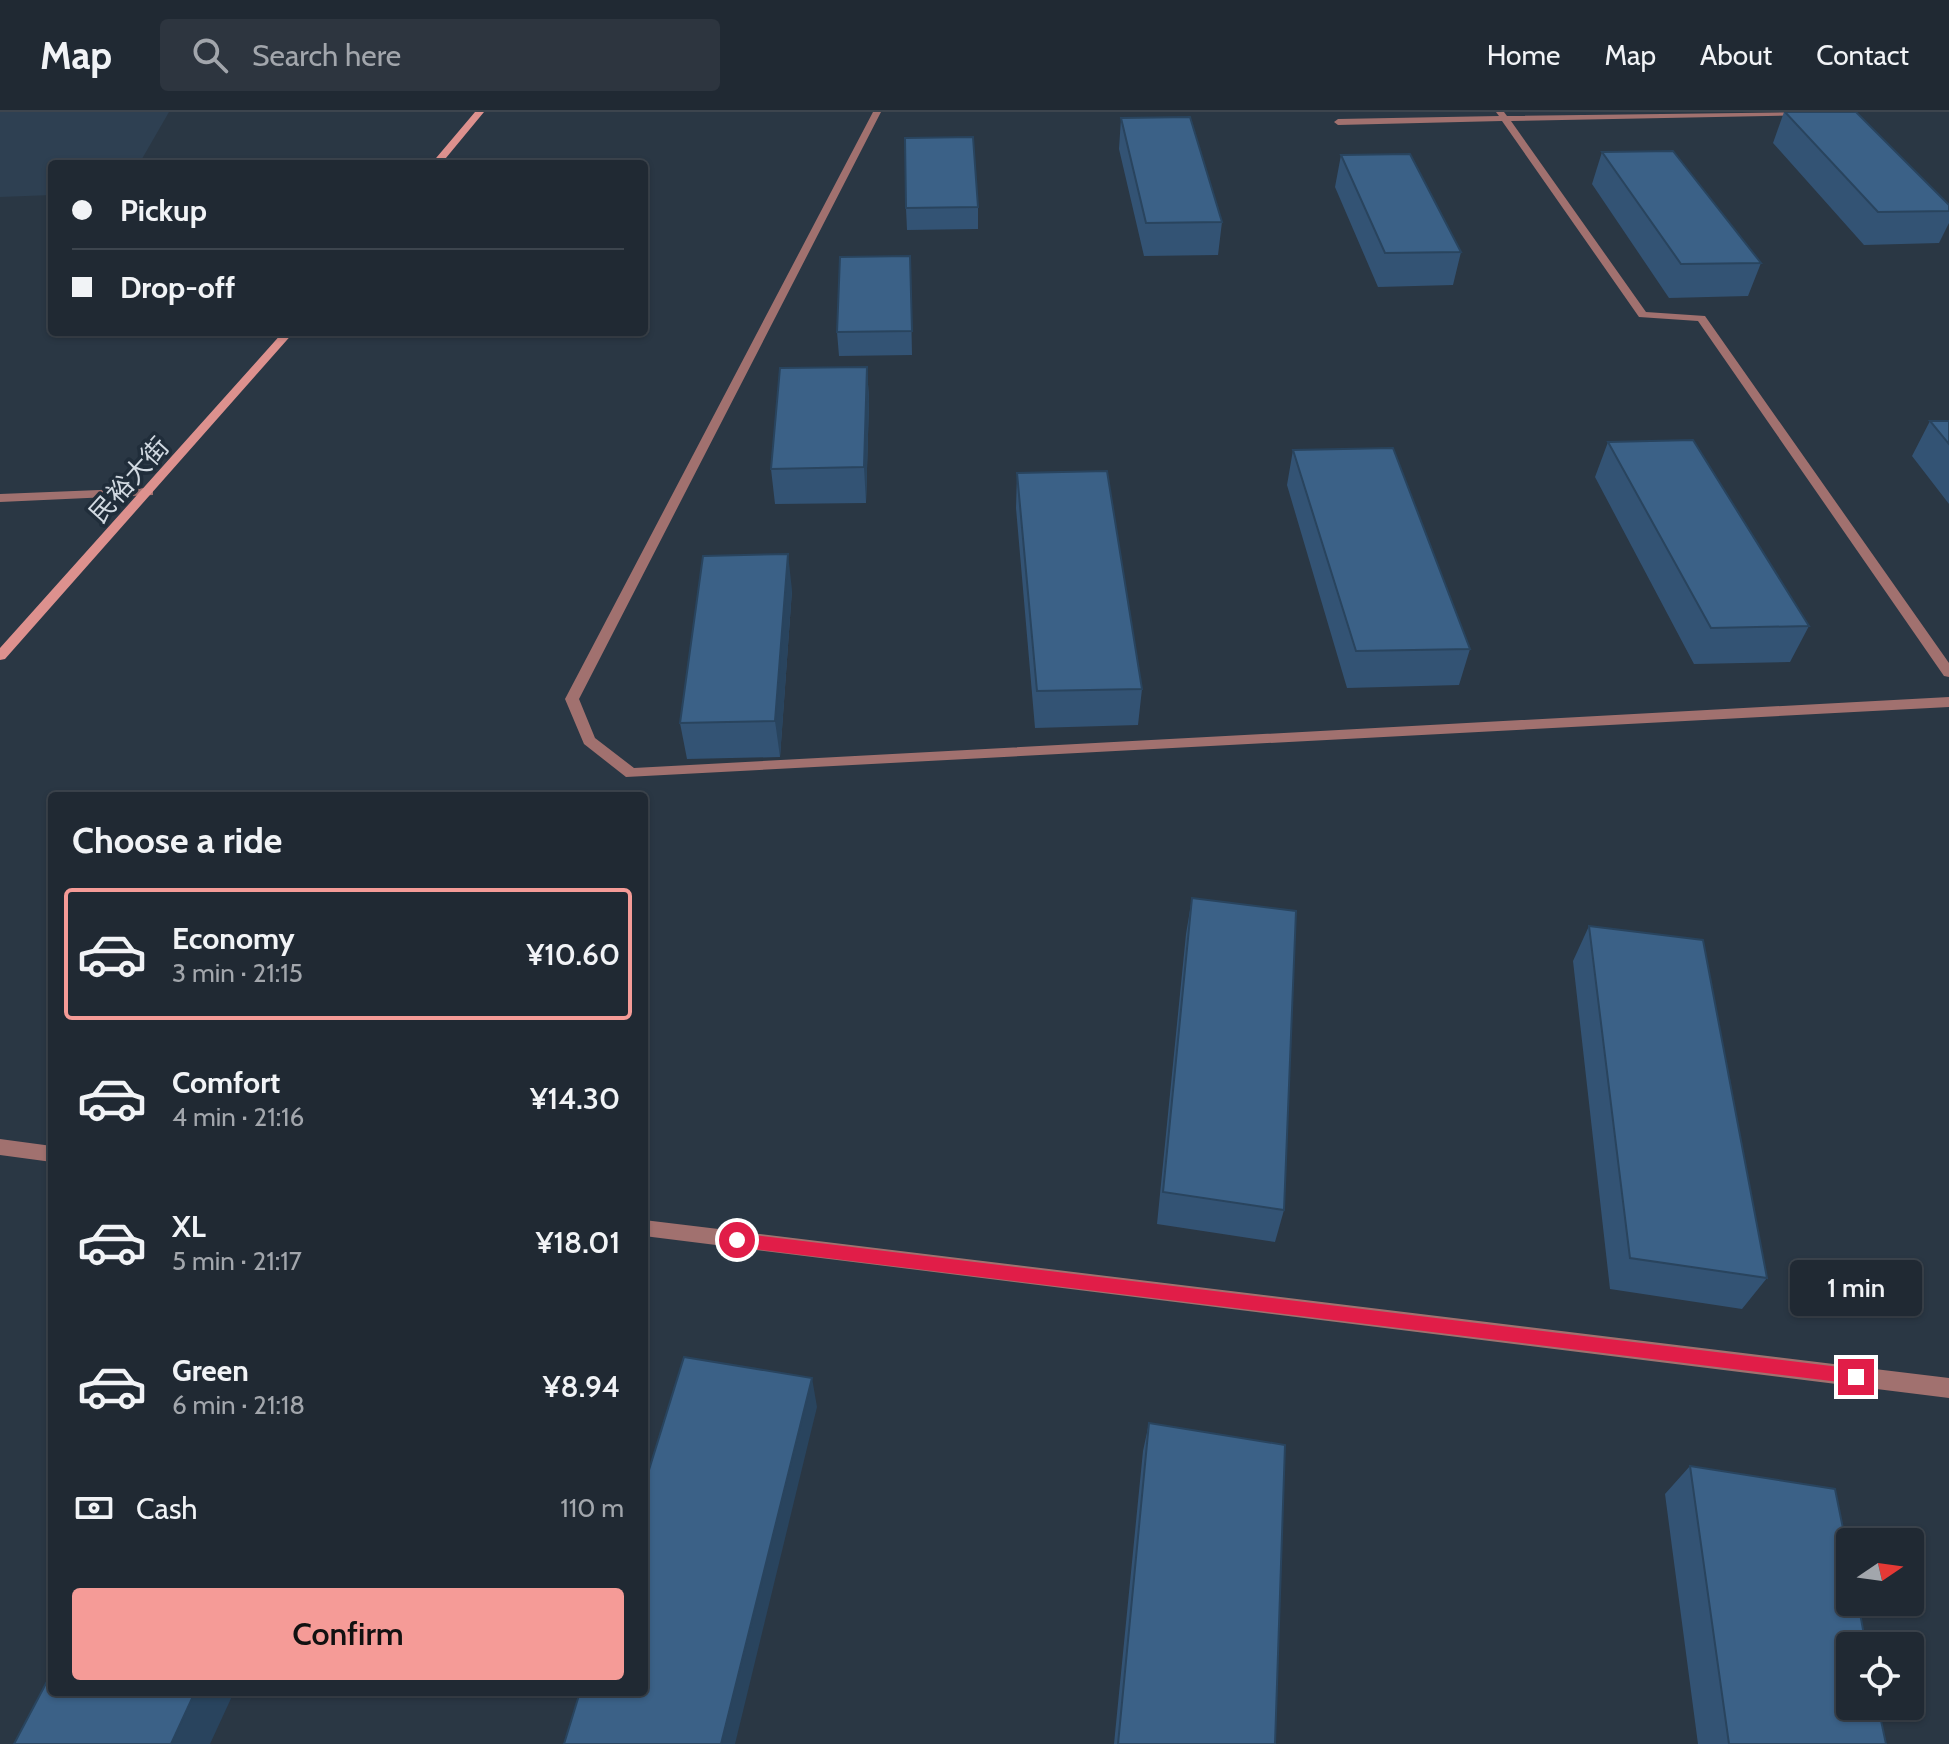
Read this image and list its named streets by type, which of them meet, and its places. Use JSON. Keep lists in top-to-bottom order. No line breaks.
{"streets":{"main road":["民裕大街"]},"north":"right","page":{"header":"Map","search":"Search here","nav":["Home","Map","About","Contact"],"banner":["Pickup","Drop-off"],"heading":"Choose a ride","list":[{"name":"Economy","note":"3 min · 21:15","value":"¥10.60"},{"name":"Comfort","note":"4 min · 21:16","value":"¥14.30"},{"name":"XL","note":"5 min · 21:17","value":"¥18.01"},{"name":"Green","note":"6 min · 21:18","value":"¥8.94"}],"bubble":"1 min","pay":["Cash","110 m"],"buttons":"Confirm"}}
